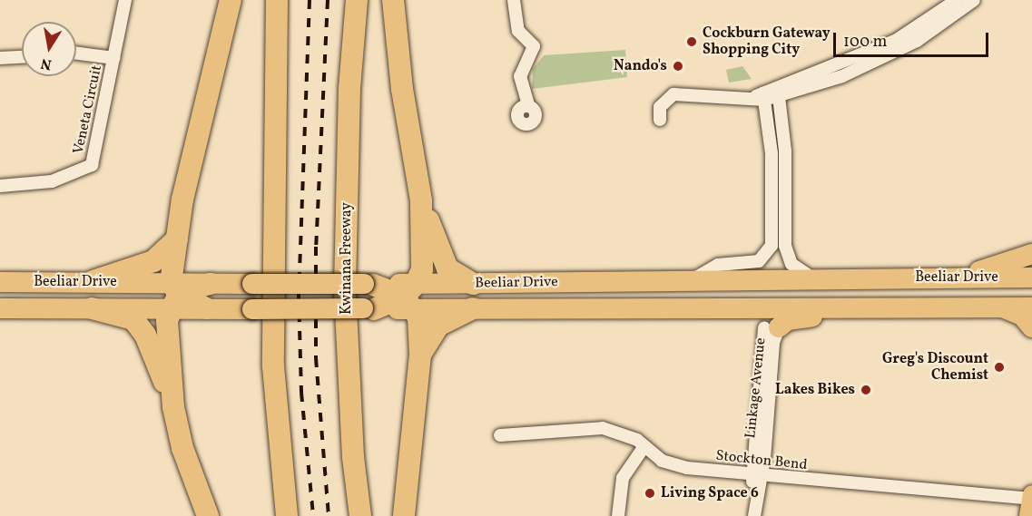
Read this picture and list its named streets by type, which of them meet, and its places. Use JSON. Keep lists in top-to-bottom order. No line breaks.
{"streets":{"highway":["Kwinana Freeway","Beeliar Drive"],"street":["Veneta Circuit","Linkage Avenue","Stockton Bend"]},"crossings":[["Linkage Avenue","Stockton Bend"]],"places":["Cockburn Gateway Shopping City","Nando's","Greg's Discount Chemist","Lakes Bikes","Living Space 6"],"scale_bar":"100 m","north":"bottom"}
